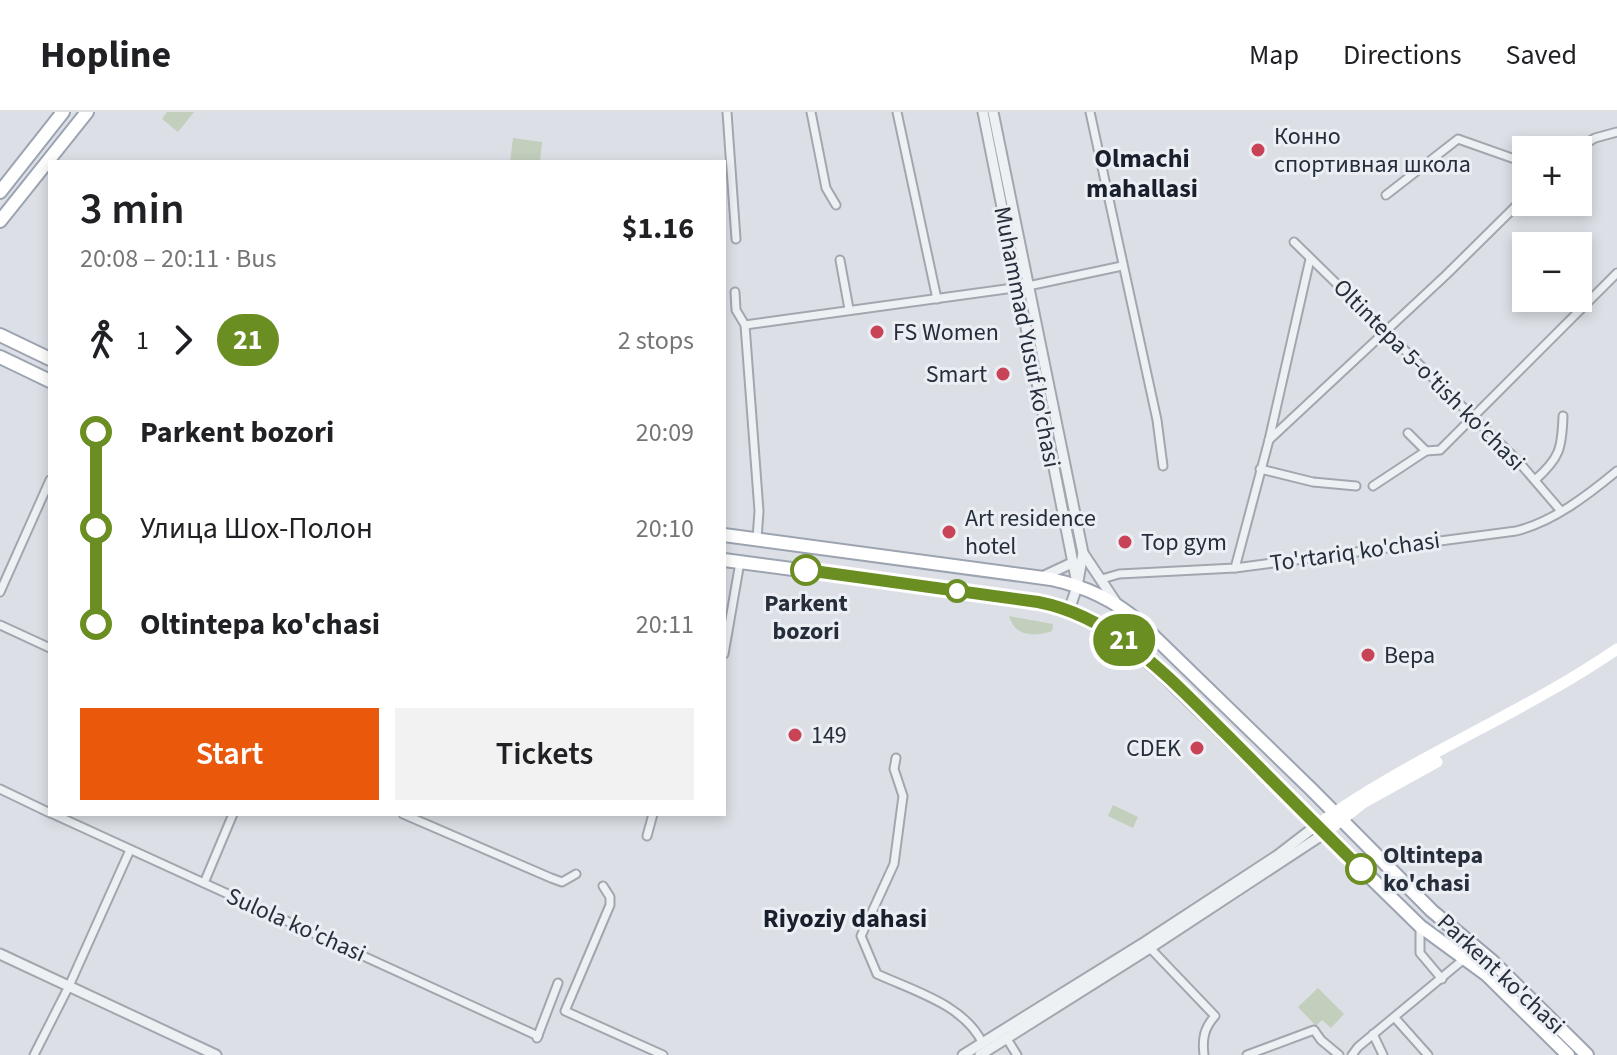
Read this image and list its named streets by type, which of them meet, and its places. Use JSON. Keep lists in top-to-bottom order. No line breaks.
{"streets":{"main road":["Parkent ko'chasi"],"street":["Muhammad Yusuf ko'chasi","Oltintepa 5-o'tish ko'chasi","To'rtariq ko'chasi","Sulola ko'chasi"]},"crossings":[["Muhammad Yusuf ko'chasi","To'rtariq ko'chasi"],["Muhammad Yusuf ko'chasi","Parkent ko'chasi"],["Oltintepa 5-o'tish ko'chasi","To'rtariq ko'chasi"],["To'rtariq ko'chasi","Parkent ko'chasi"]],"districts":["Olmachi mahallasi","Riyoziy dahasi"],"places":["Конно спортивная школа","FS Women","Smart","Art residence hotel","Top gym","Parkent bozori","Вера","149","CDEK","Oltintepa ko'chasi"],"lines":["bus line 21"],"page":{"header":"Hopline","nav":["Map","Directions","Saved"],"on_map":"21","map_buttons":["+","−"],"heading":["3 min","20:08 – 20:11 · Bus","$1.16"],"legs":["1","21","2 stops"],"list":[{"name":"Parkent bozori","value":"20:09"},{"name":"Улица Шох-Полон","value":"20:10"},{"name":"Oltintepa ko'chasi","value":"20:11"}],"buttons":["Start","Tickets"]}}
